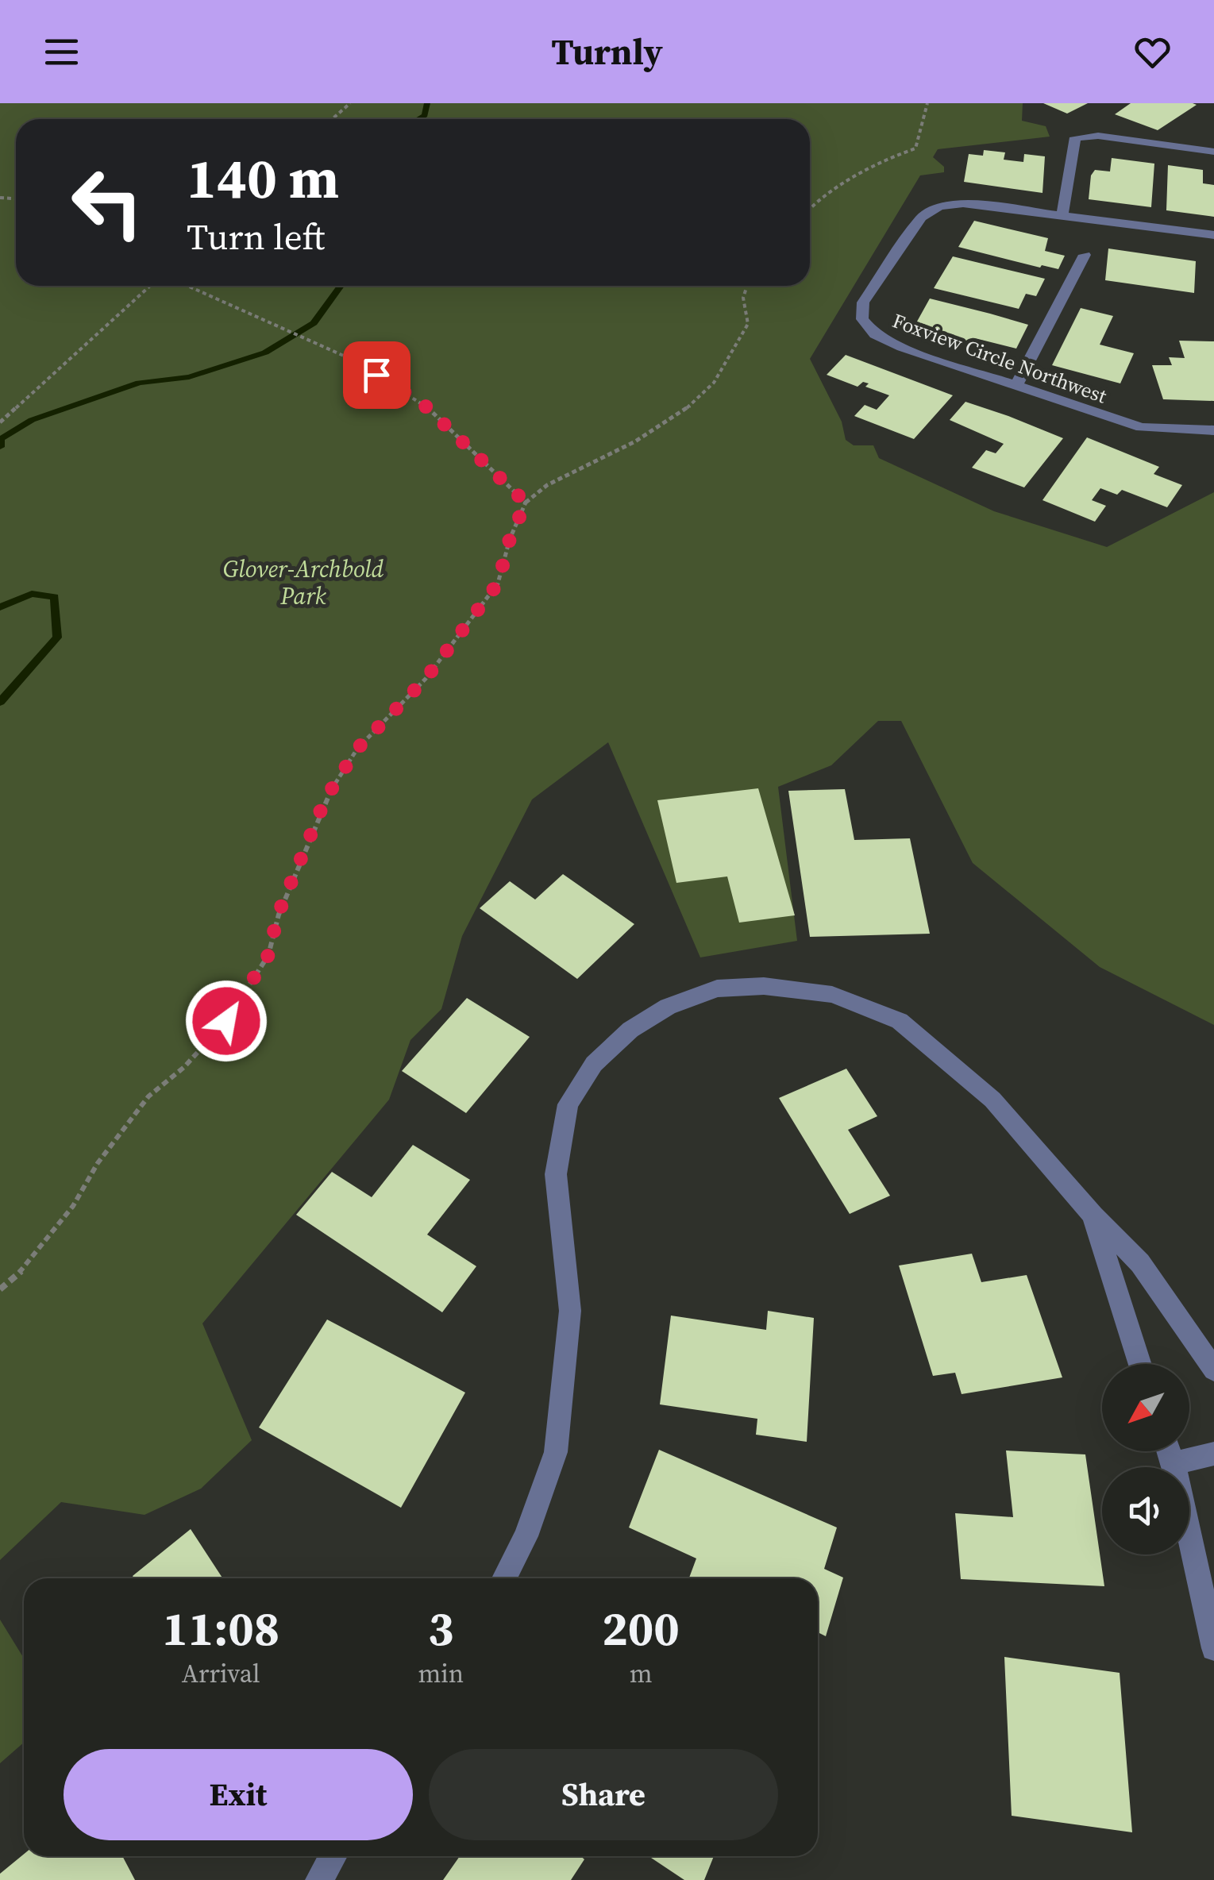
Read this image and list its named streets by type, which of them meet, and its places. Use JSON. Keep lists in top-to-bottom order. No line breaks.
{"streets":{"street":["Foxview Circle Northwest"]},"parks":["Glover-Archbold Park"],"north":"bottom left","page":{"header":"Turnly","turn":["140 m","Turn left"],"eta":["11:08","Arrival","3","min","200","m"],"buttons":["Exit","Share"]}}
